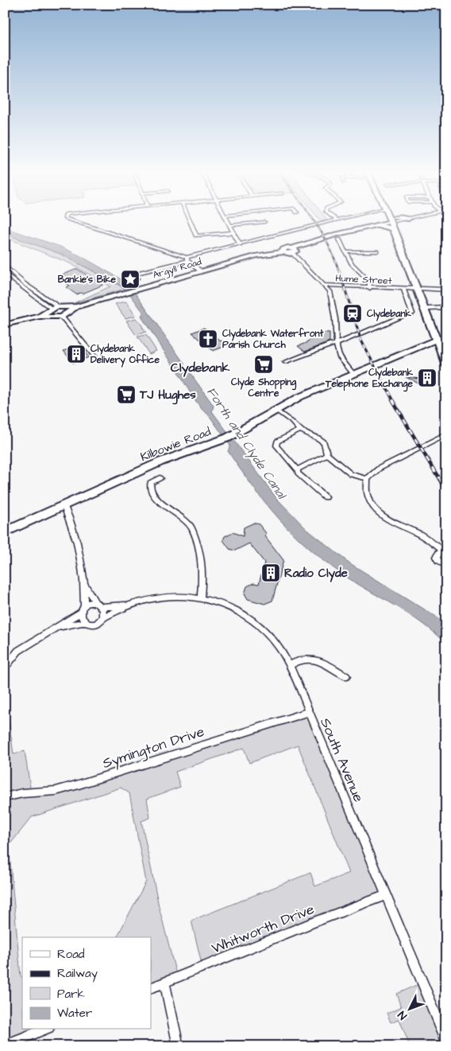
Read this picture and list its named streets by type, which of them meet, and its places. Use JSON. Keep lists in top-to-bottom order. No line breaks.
{"streets":{"main road":["Kilbowie Road"],"street":["Argyll Road","Hume Street","Symington Drive","South Avenue","Whitworth Drive"]},"crossings":[["Symington Drive","South Avenue"],["South Avenue","Whitworth Drive"]],"districts":["Clydebank"],"water":["Forth and Clyde Canal"],"places":{"place":["Bankie's Bike"],"station":["Clydebank"],"church":["Clydebank Waterfront Parish Church"],"building":["Clydebank Delivery Office","Clydebank Telephone Exchange","Radio Clyde"],"supermarket":["Clyde Shopping Centre","TJ Hughes"]},"legend":["Road","Railway","Park","Water"],"north":"bottom left"}
